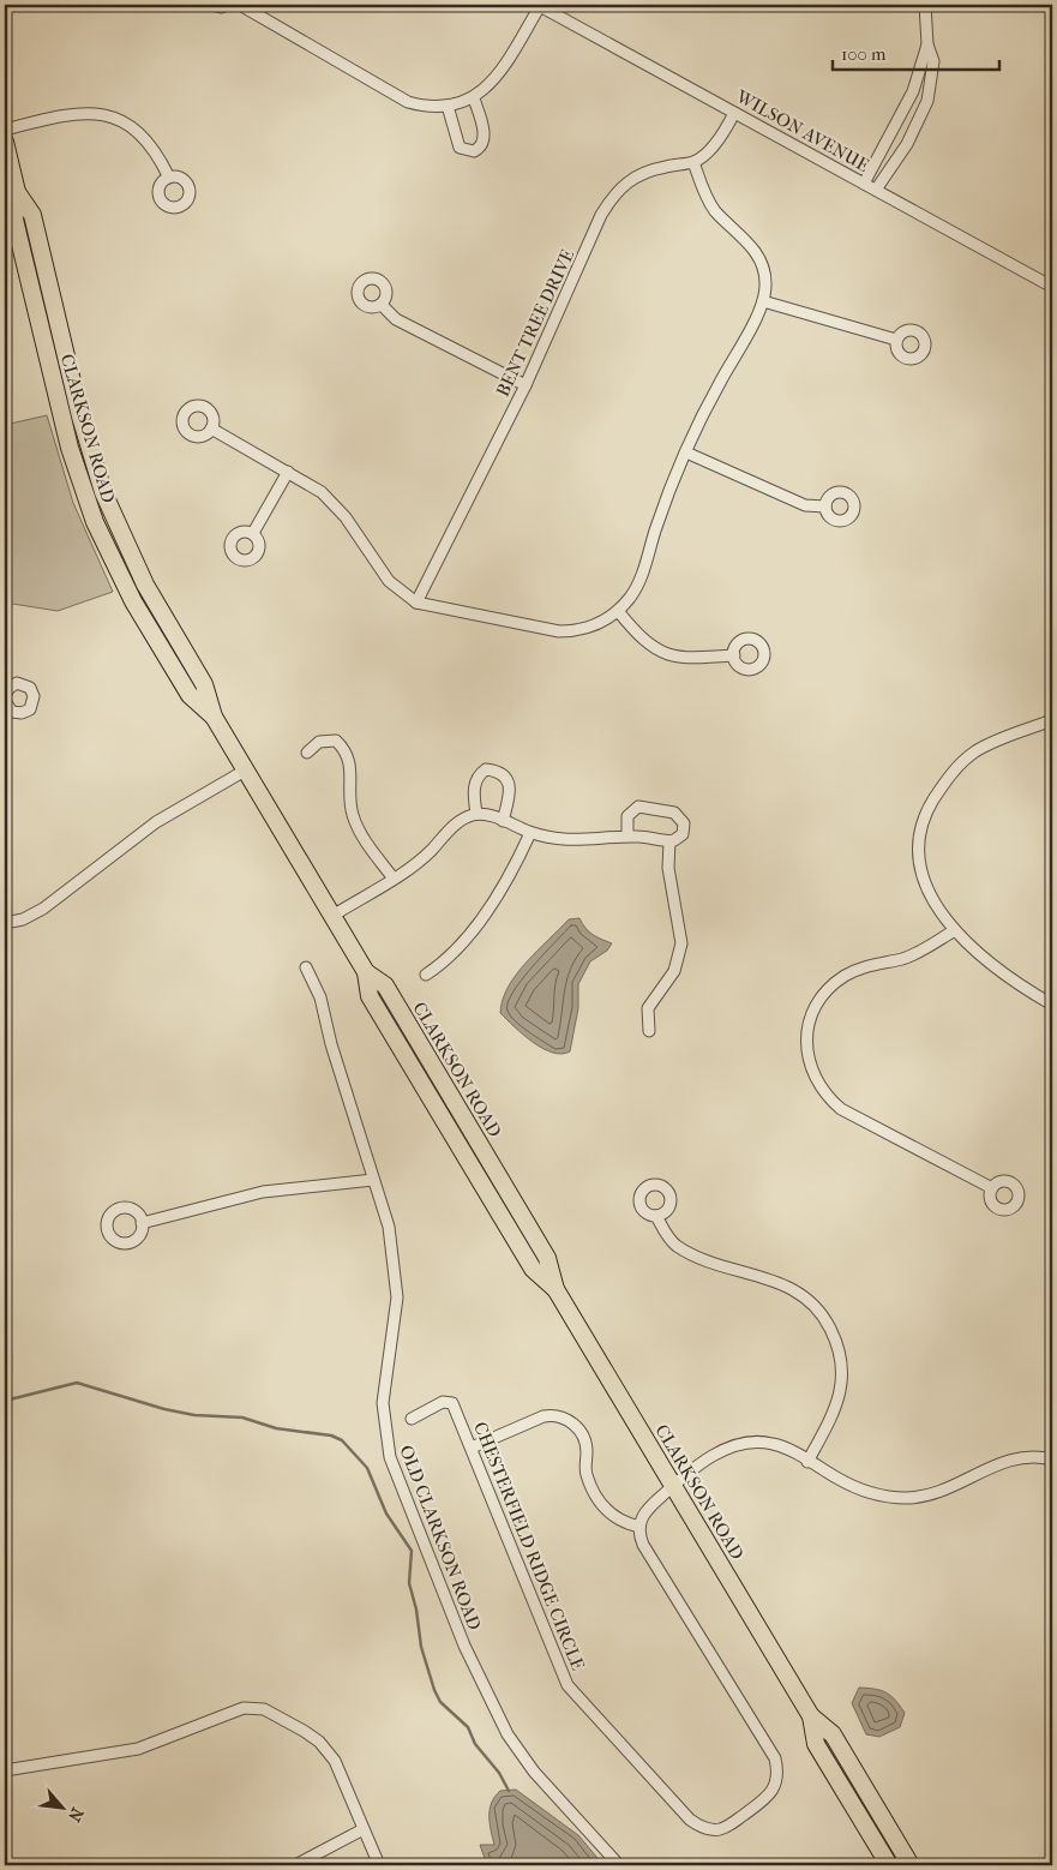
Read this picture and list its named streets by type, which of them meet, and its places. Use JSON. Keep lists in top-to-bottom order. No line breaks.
{"streets":{"main road":["CLARKSON ROAD"],"street":["WILSON AVENUE","BENT TREE DRIVE","OLD CLARKSON ROAD","CHESTERFIELD RIDGE CIRCLE"]},"scale_bar":"100 m","north":"bottom right"}
